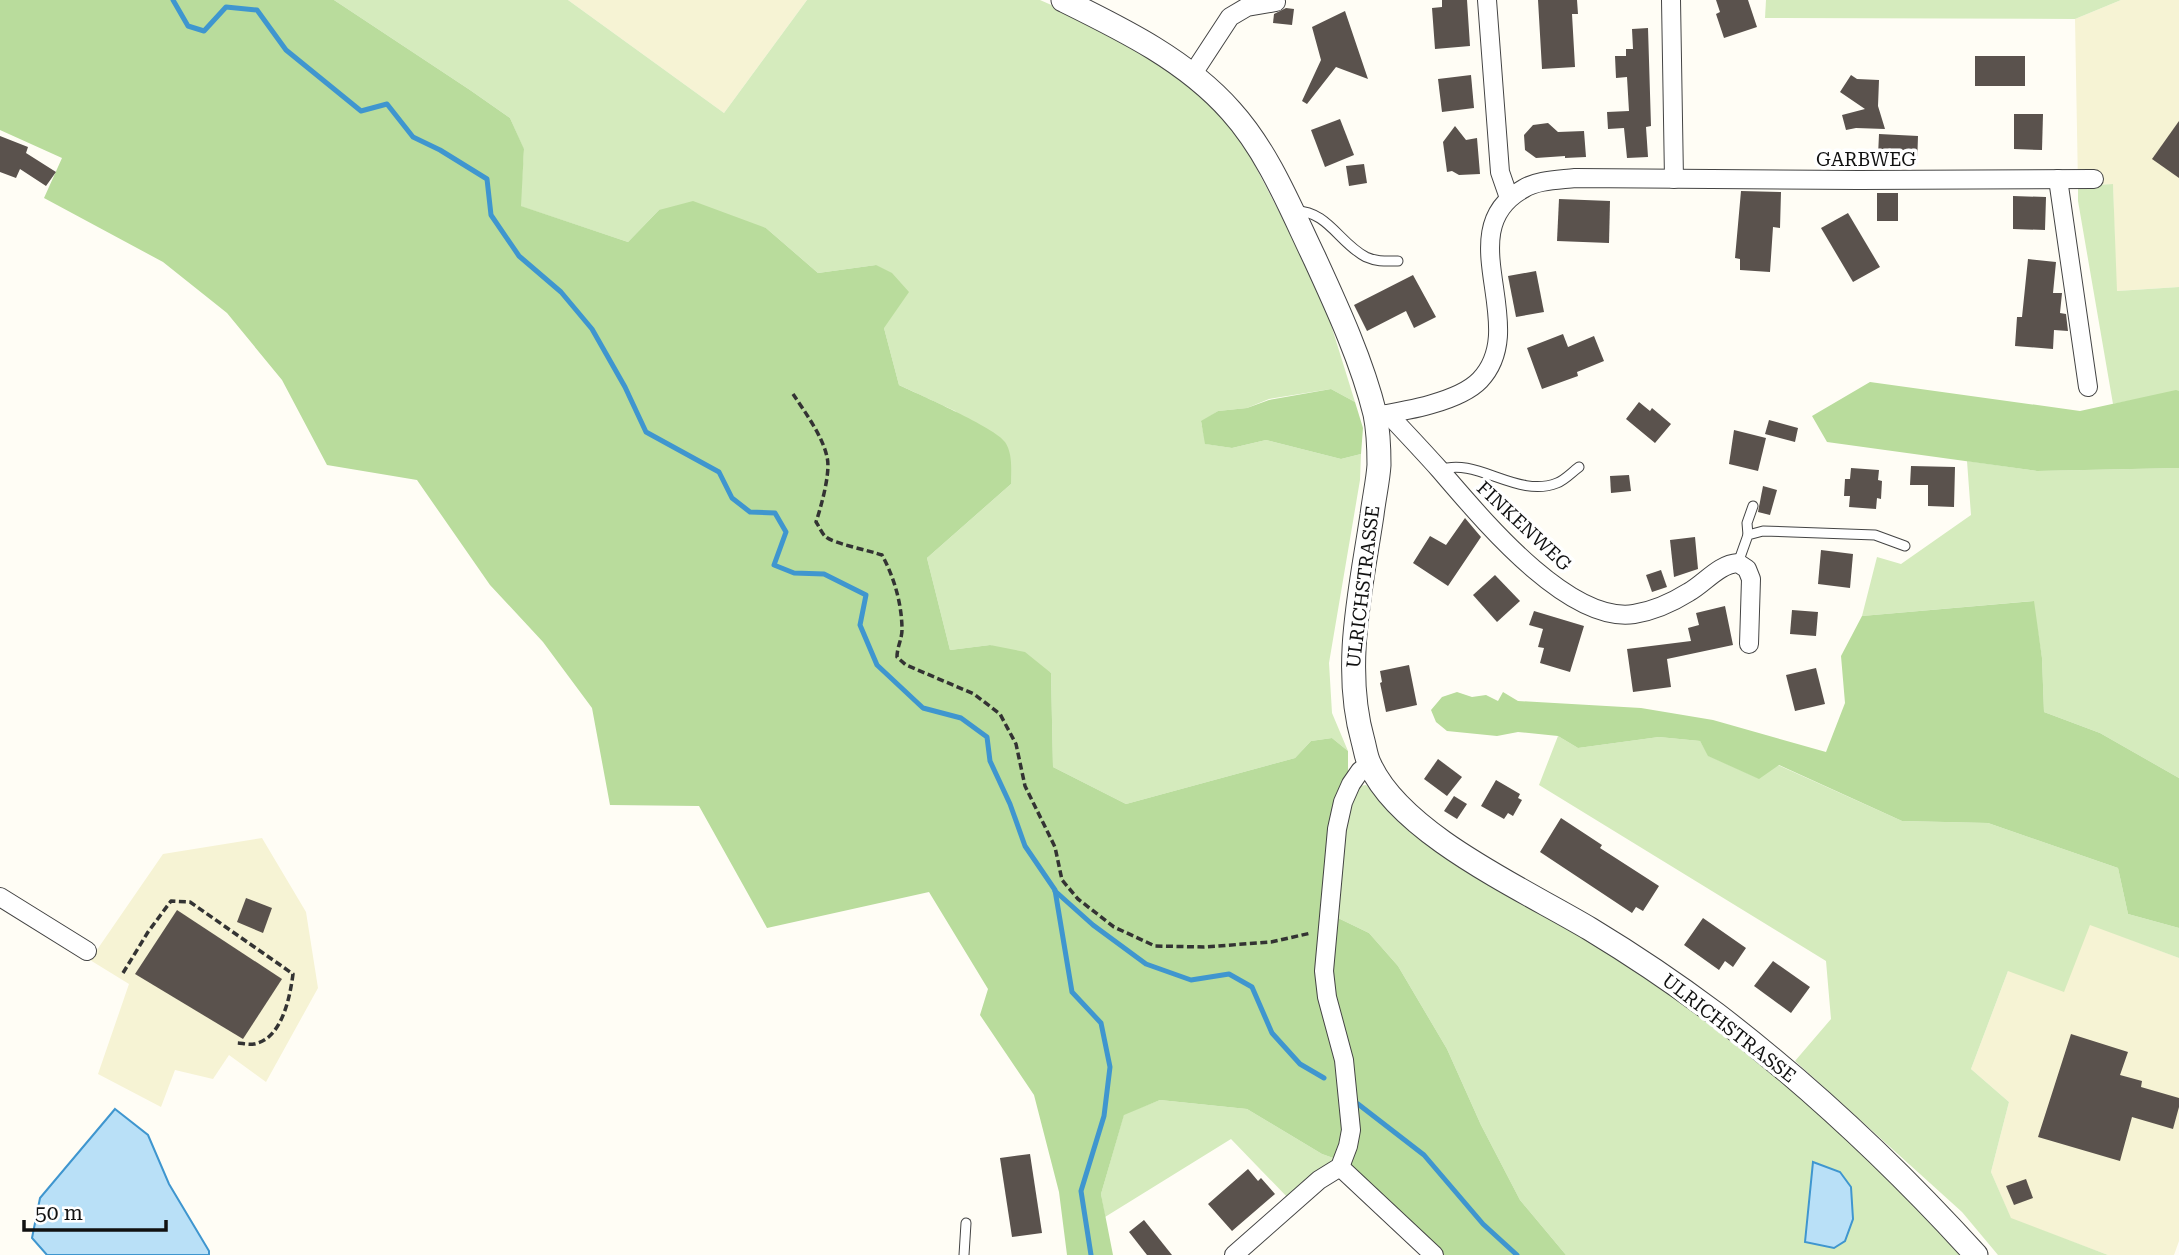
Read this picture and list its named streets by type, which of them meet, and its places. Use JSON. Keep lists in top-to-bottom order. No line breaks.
{"streets":{"street":["GARBWEG","FINKENWEG","ULRICHSTRASSE"]},"crossings":[["FINKENWEG","ULRICHSTRASSE"]],"scale_bar":"50 m"}
